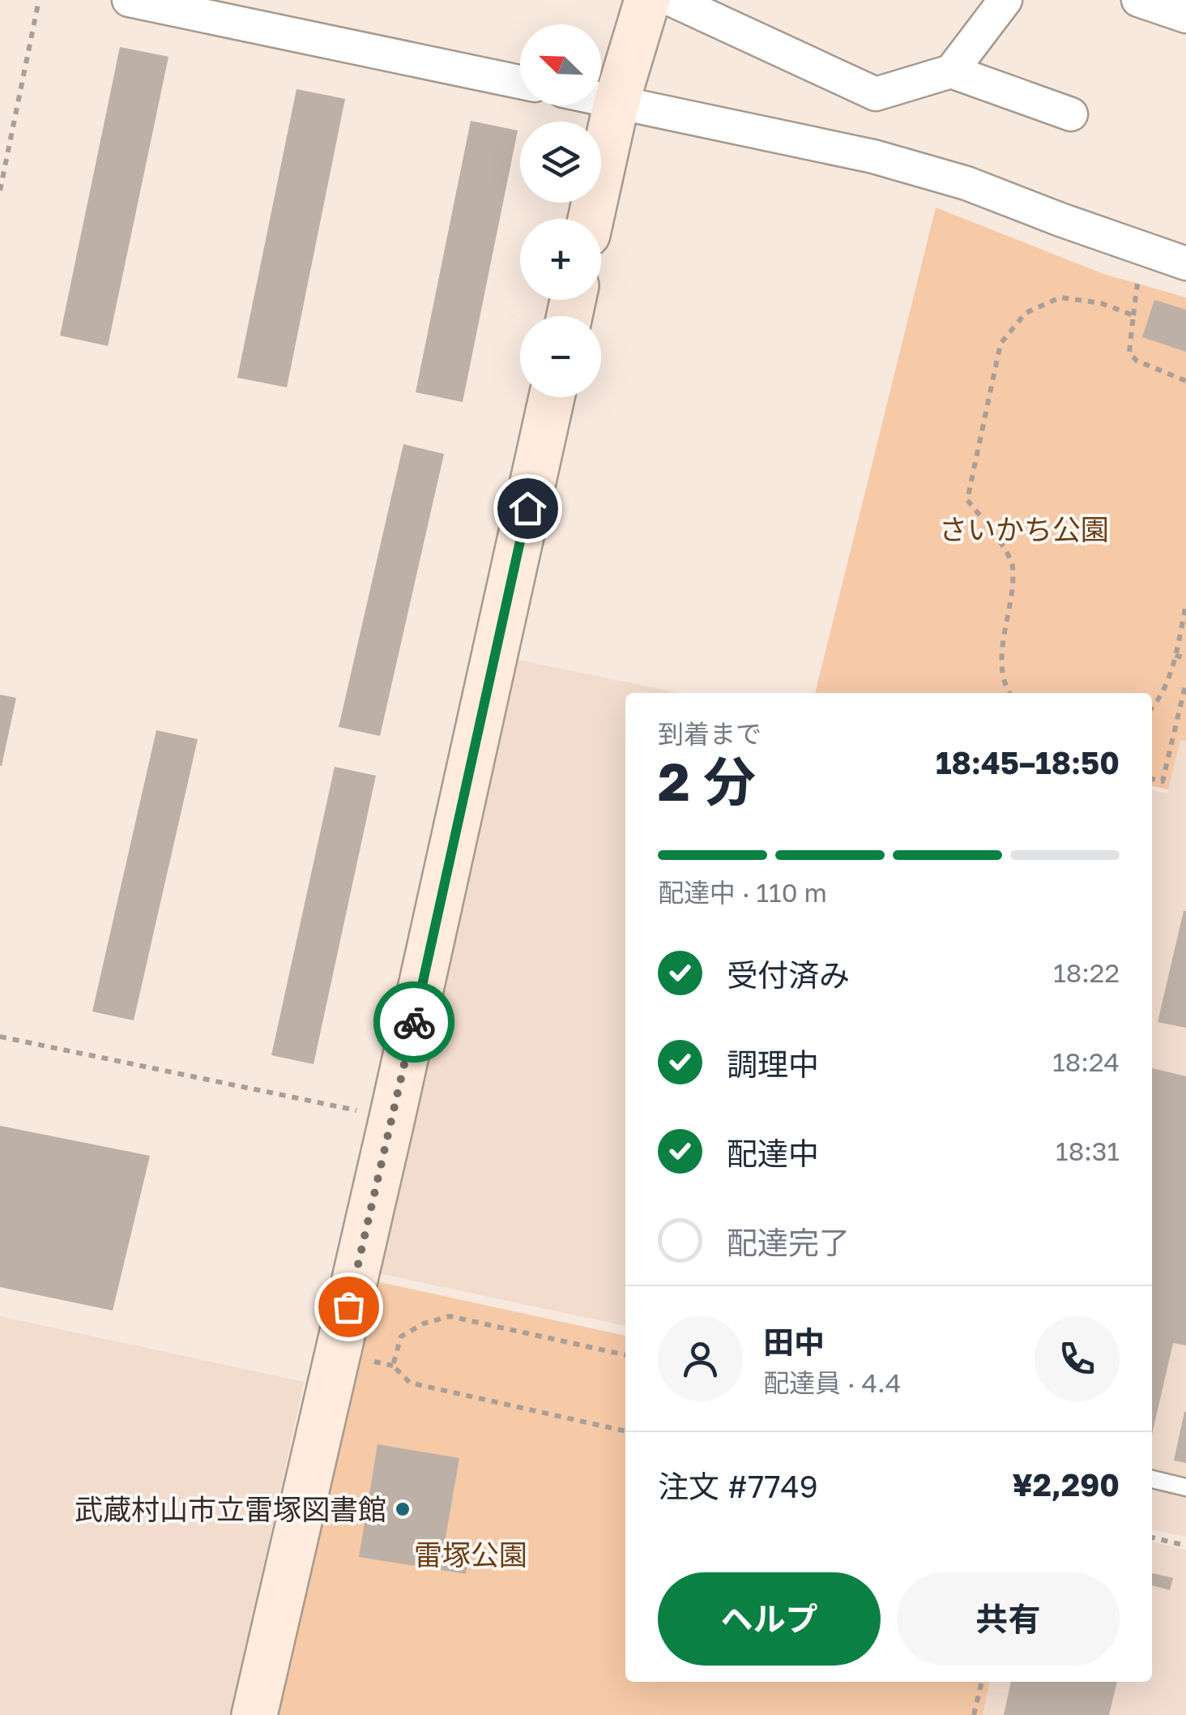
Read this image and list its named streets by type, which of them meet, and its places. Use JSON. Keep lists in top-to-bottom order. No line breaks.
{"parks":["さいかち公園","雷塚公園"],"places":["武蔵村山市立雷塚図書館"],"north":"top left","page":{"map_buttons":["+","−"],"heading":["2 分","到着まで","18:45–18:50"],"panel":["田中","配達員 · 4.4","注文 #7749","¥2,290"],"bar":"配達中 · 110 m","list":[["受付済み","18:22"],["調理中","18:24"],["配達中","18:31"],"配達完了"],"buttons":["ヘルプ","共有"]}}
